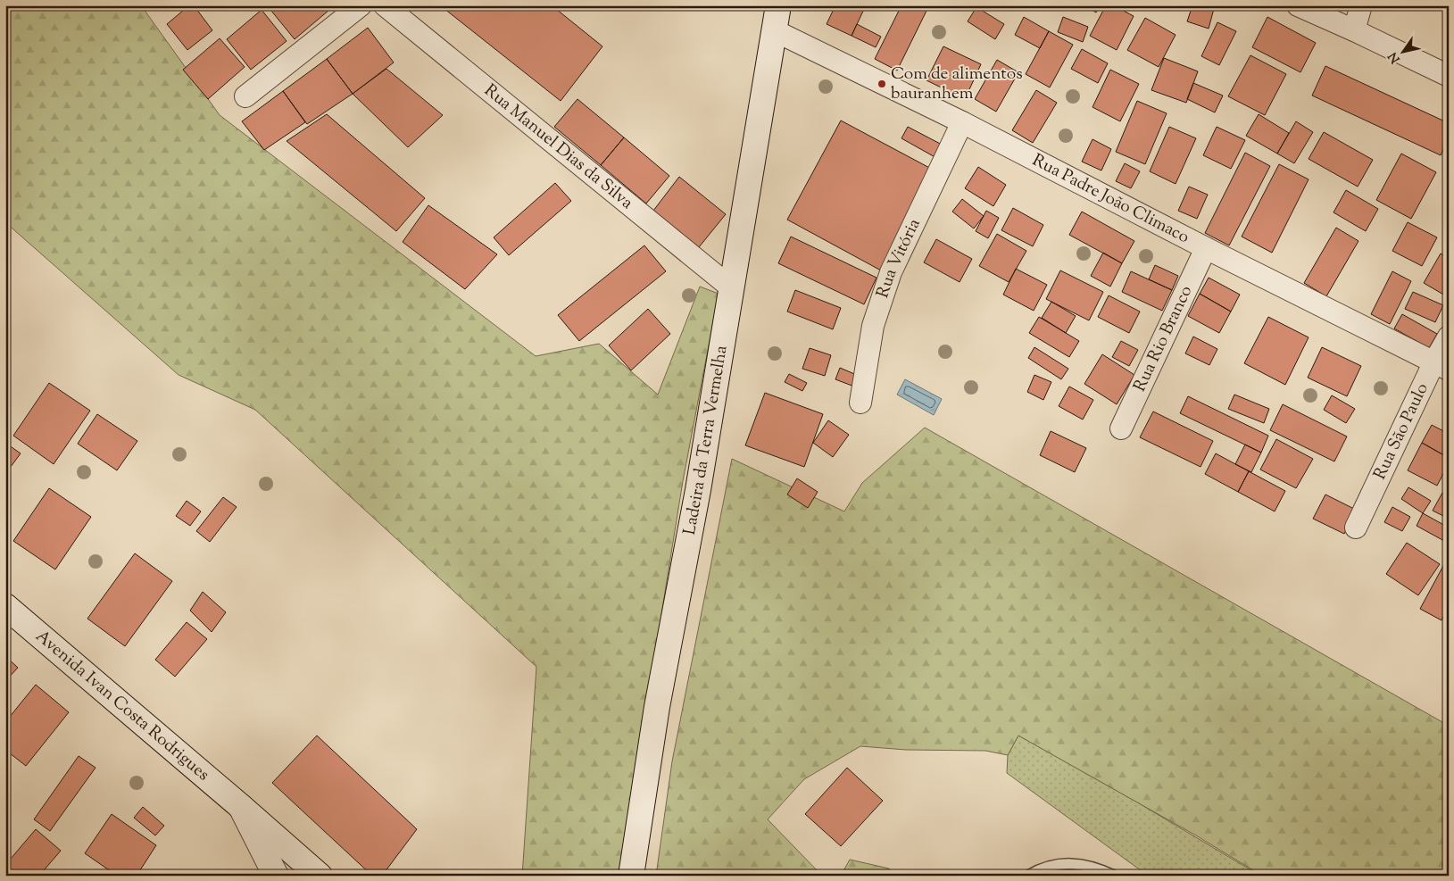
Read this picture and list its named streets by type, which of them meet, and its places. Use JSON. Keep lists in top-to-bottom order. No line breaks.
{"streets":{"main road":["Ladeira da Terra Vermelha","Avenida Ivan Costa Rodrigues"],"street":["Rua Manuel Dias da Silva","Rua Padre João Climaco","Rua Vitória","Rua Rio Branco","Rua São Paulo"]},"crossings":[["Rua Manuel Dias da Silva","Ladeira da Terra Vermelha"],["Rua Padre João Climaco","Rua Vitória"],["Rua Padre João Climaco","Rua Rio Branco"],["Rua Padre João Climaco","Rua São Paulo"],["Rua Padre João Climaco","Ladeira da Terra Vermelha"]],"places":["Com de alimentos bauranhem"],"north":"bottom left"}
